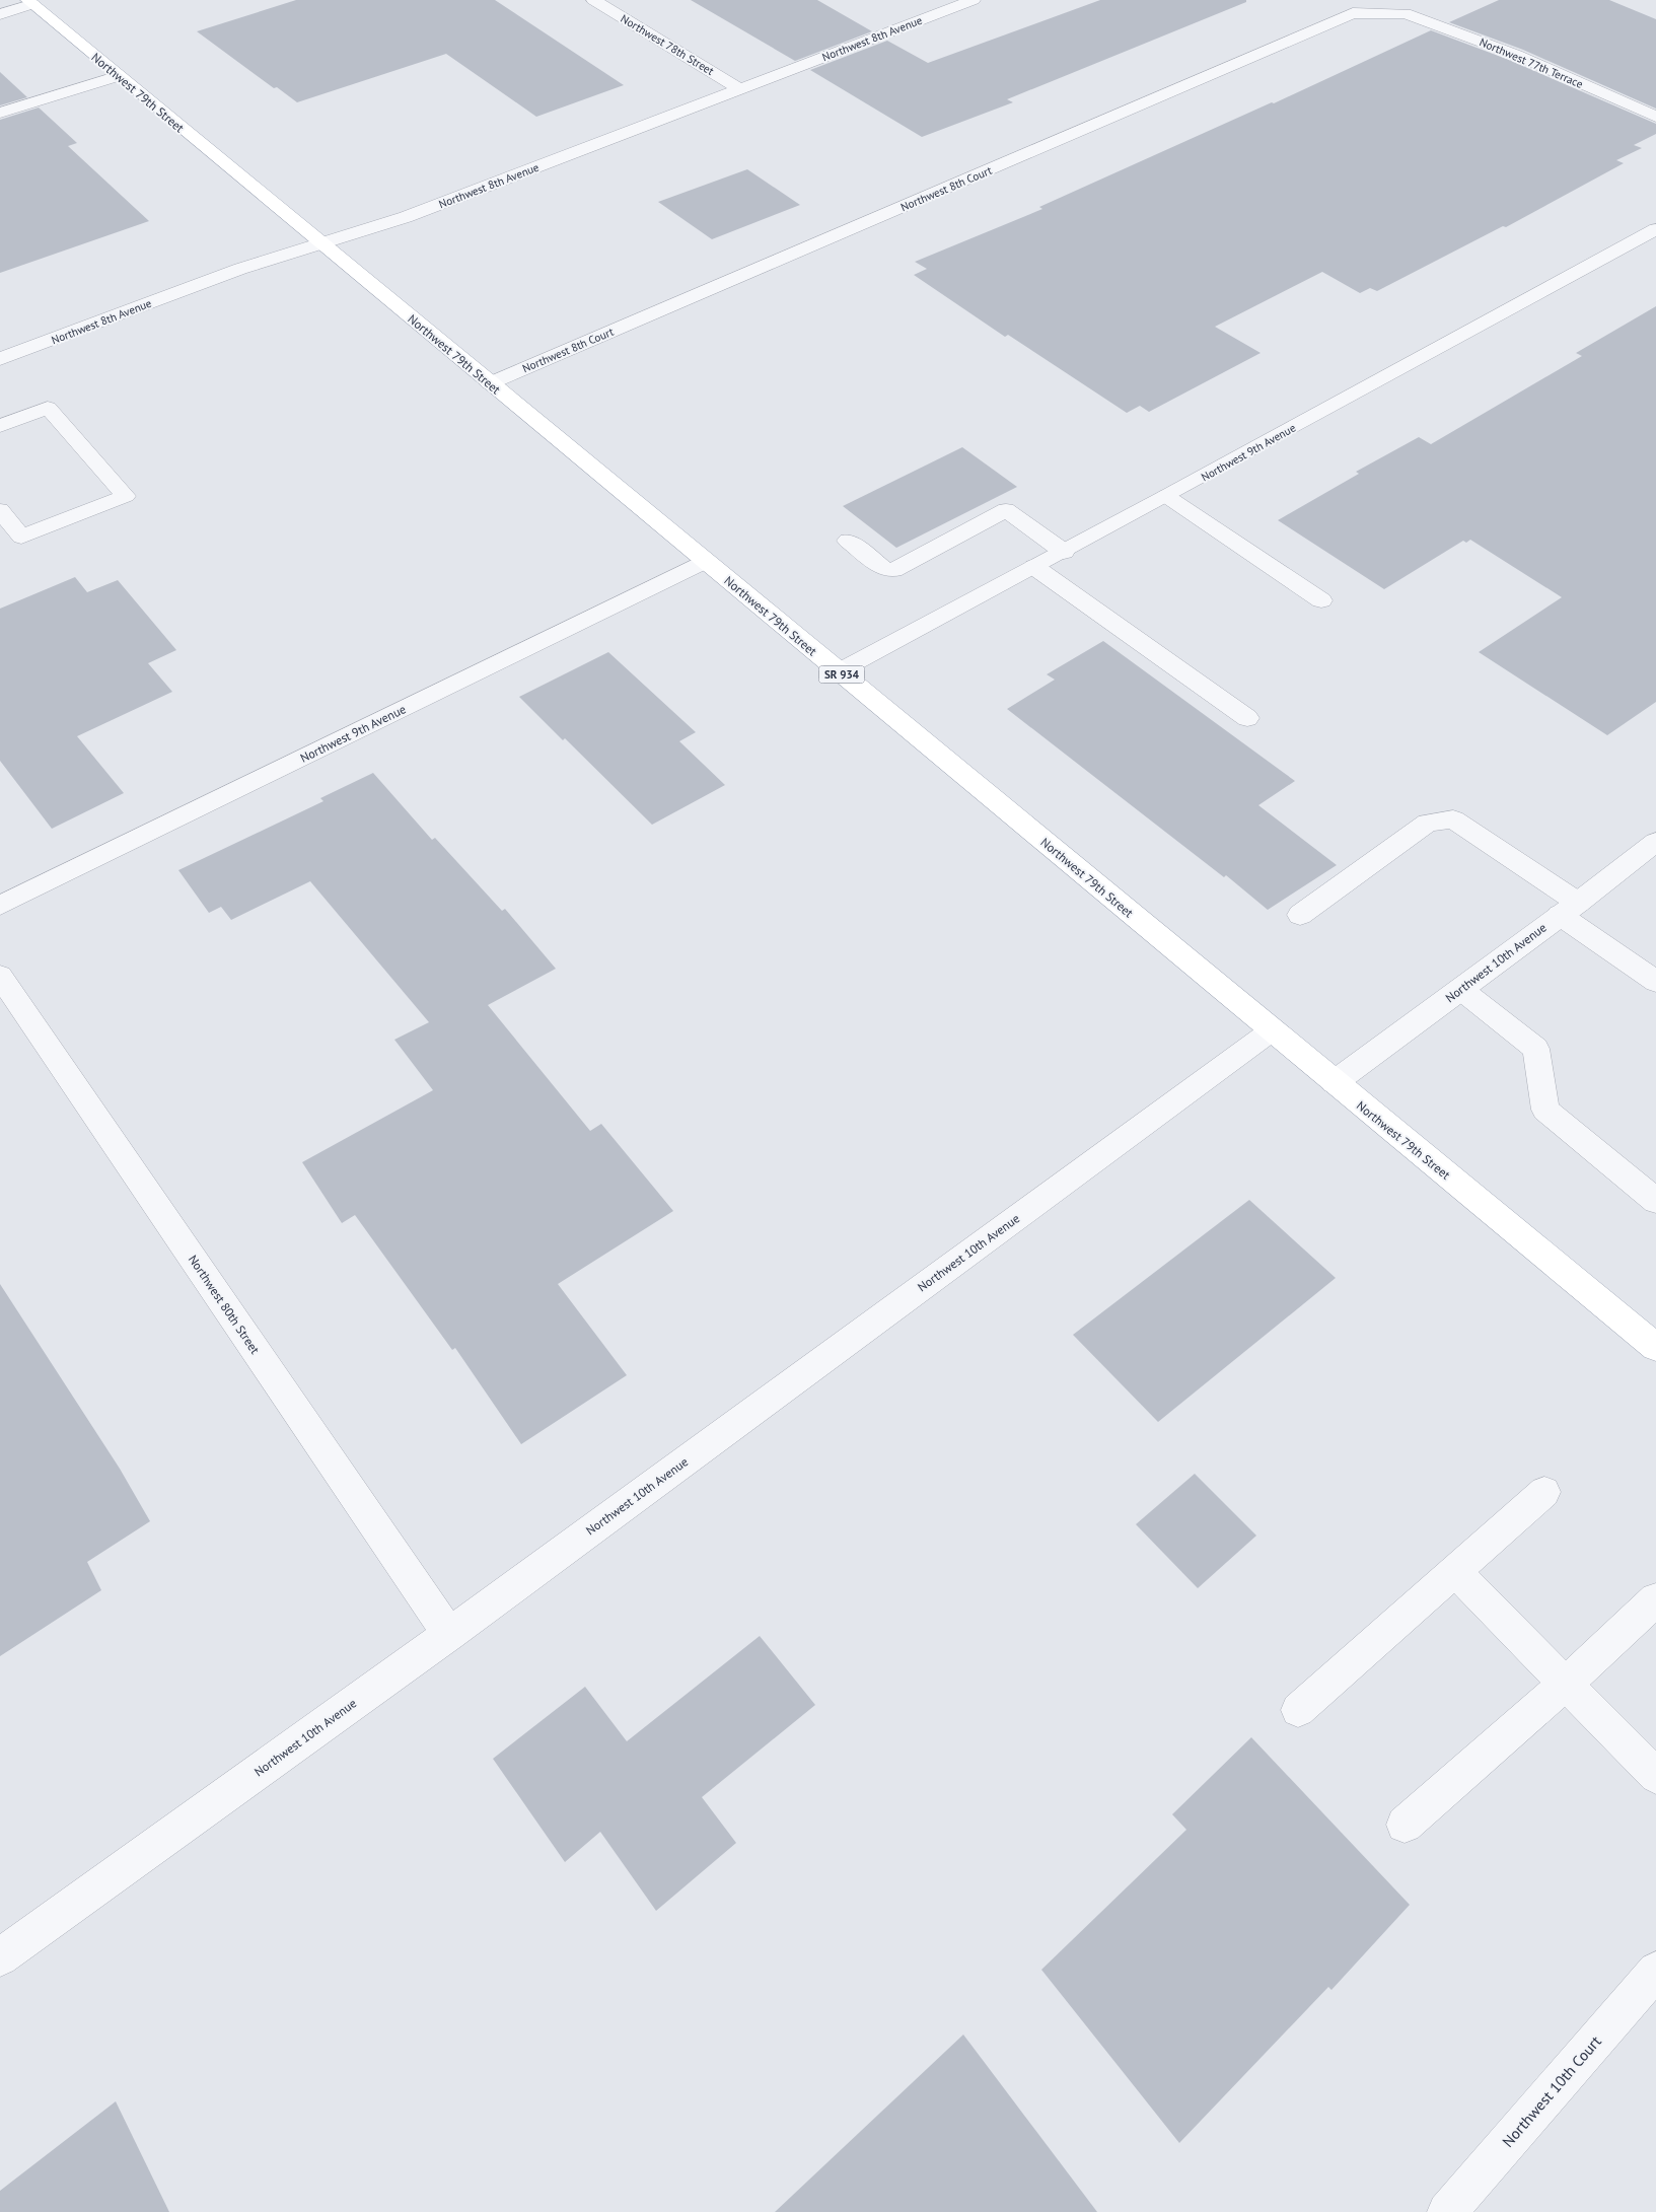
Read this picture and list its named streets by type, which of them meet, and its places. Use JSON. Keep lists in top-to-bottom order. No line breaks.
{"streets":{"main road":["Northwest 79th Street","SR 934"],"street":["Northwest 8th Avenue","Northwest 78th Street","Northwest 77th Terrace","Northwest 8th Court","Northwest 9th Avenue","Northwest 10th Avenue","Northwest 80th Street","Northwest 10th Court"]},"crossings":[["Northwest 8th Avenue","Northwest 78th Street"],["Northwest 8th Avenue","Northwest 79th Street"],["Northwest 77th Terrace","Northwest 8th Court"],["Northwest 79th Street","Northwest 8th Court"],["Northwest 79th Street","Northwest 9th Avenue"],["Northwest 79th Street","Northwest 10th Avenue"],["Northwest 10th Avenue","Northwest 80th Street"]]}
